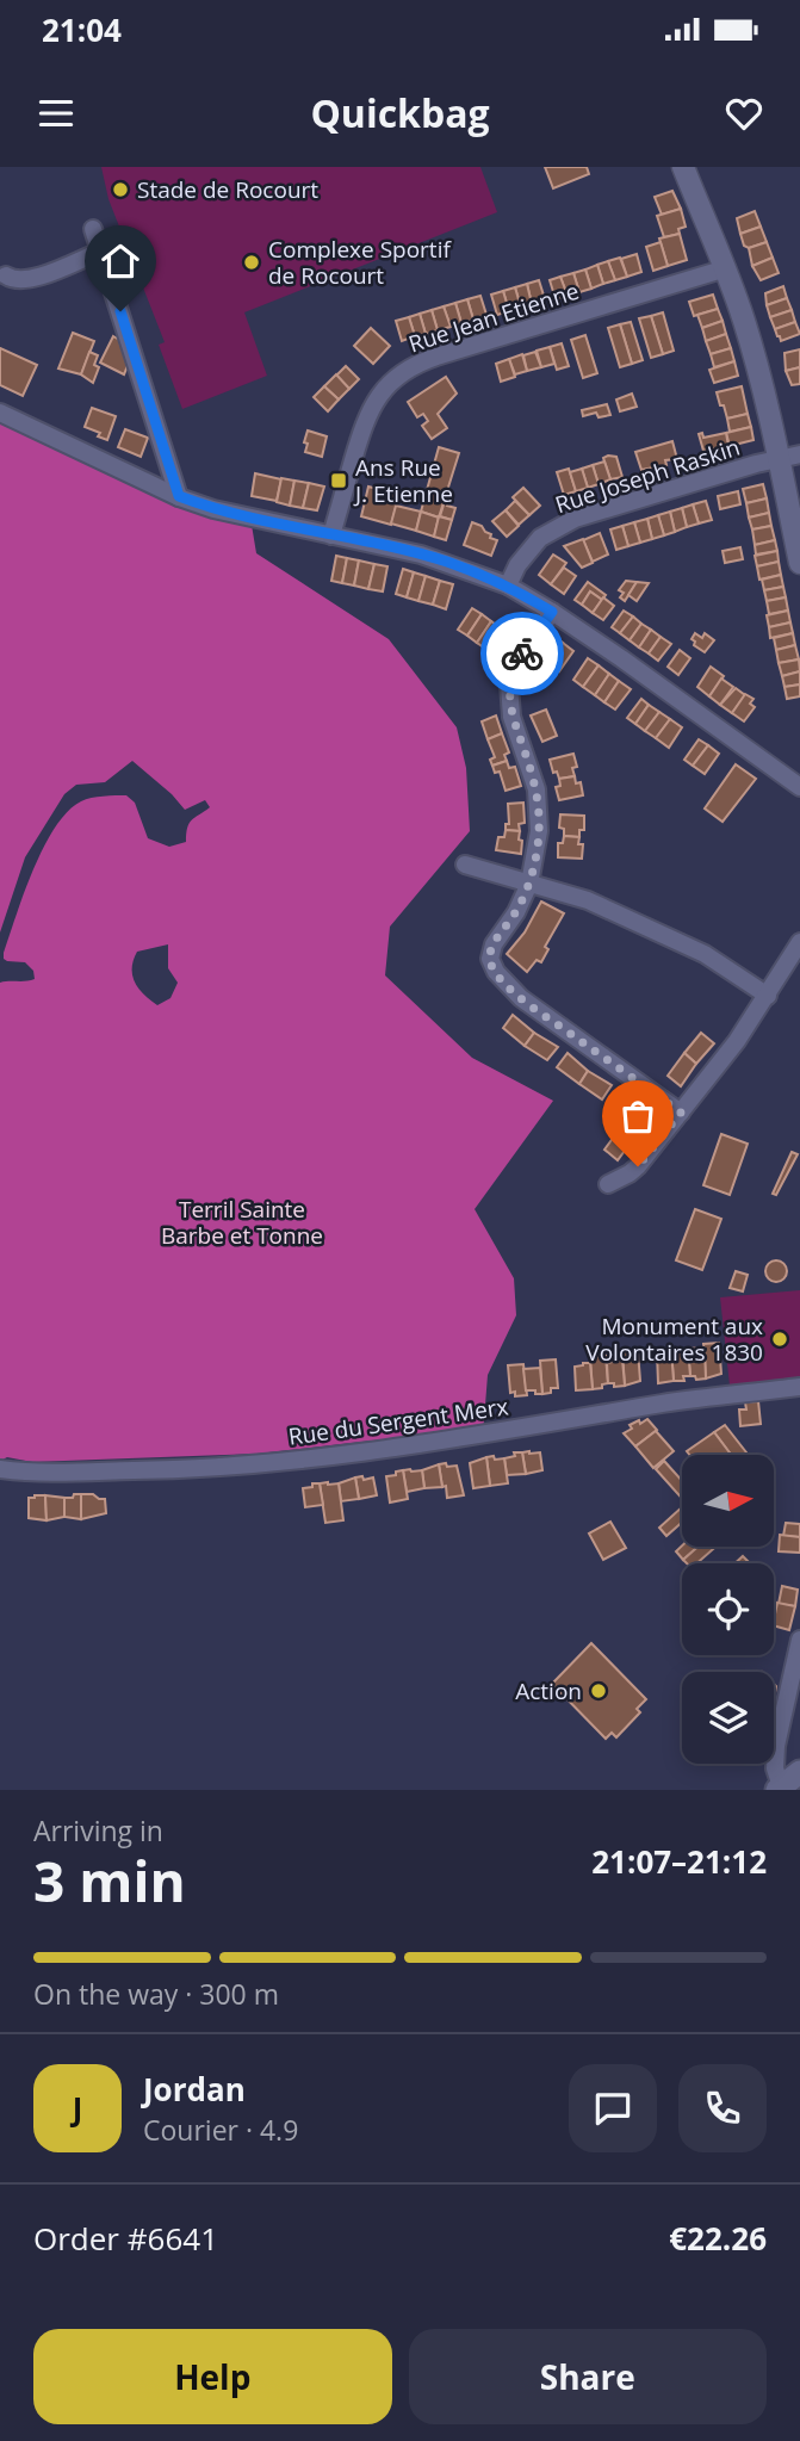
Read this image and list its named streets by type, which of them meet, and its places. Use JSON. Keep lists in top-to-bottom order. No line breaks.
{"streets":{"street":["Rue Jean Etienne","Rue Joseph Raskin","Rue du Sergent Merx"]},"parks":["Terril Sainte Barbe et Tonne"],"places":{"other":["Stade de Rocourt","Complexe Sportif de Rocourt","Monument aux Volontaires 1830","Action"],"transit":["Ans Rue J. Etienne"]},"north":"right","page":{"status":"21:04","header":"Quickbag","heading":["3 min","Arriving in","21:07–21:12"],"panel":["Jordan","Courier · 4.9","Order #6641","€22.26"],"bar":"On the way · 300 m","round":"J","buttons":["Help","Share"]}}
